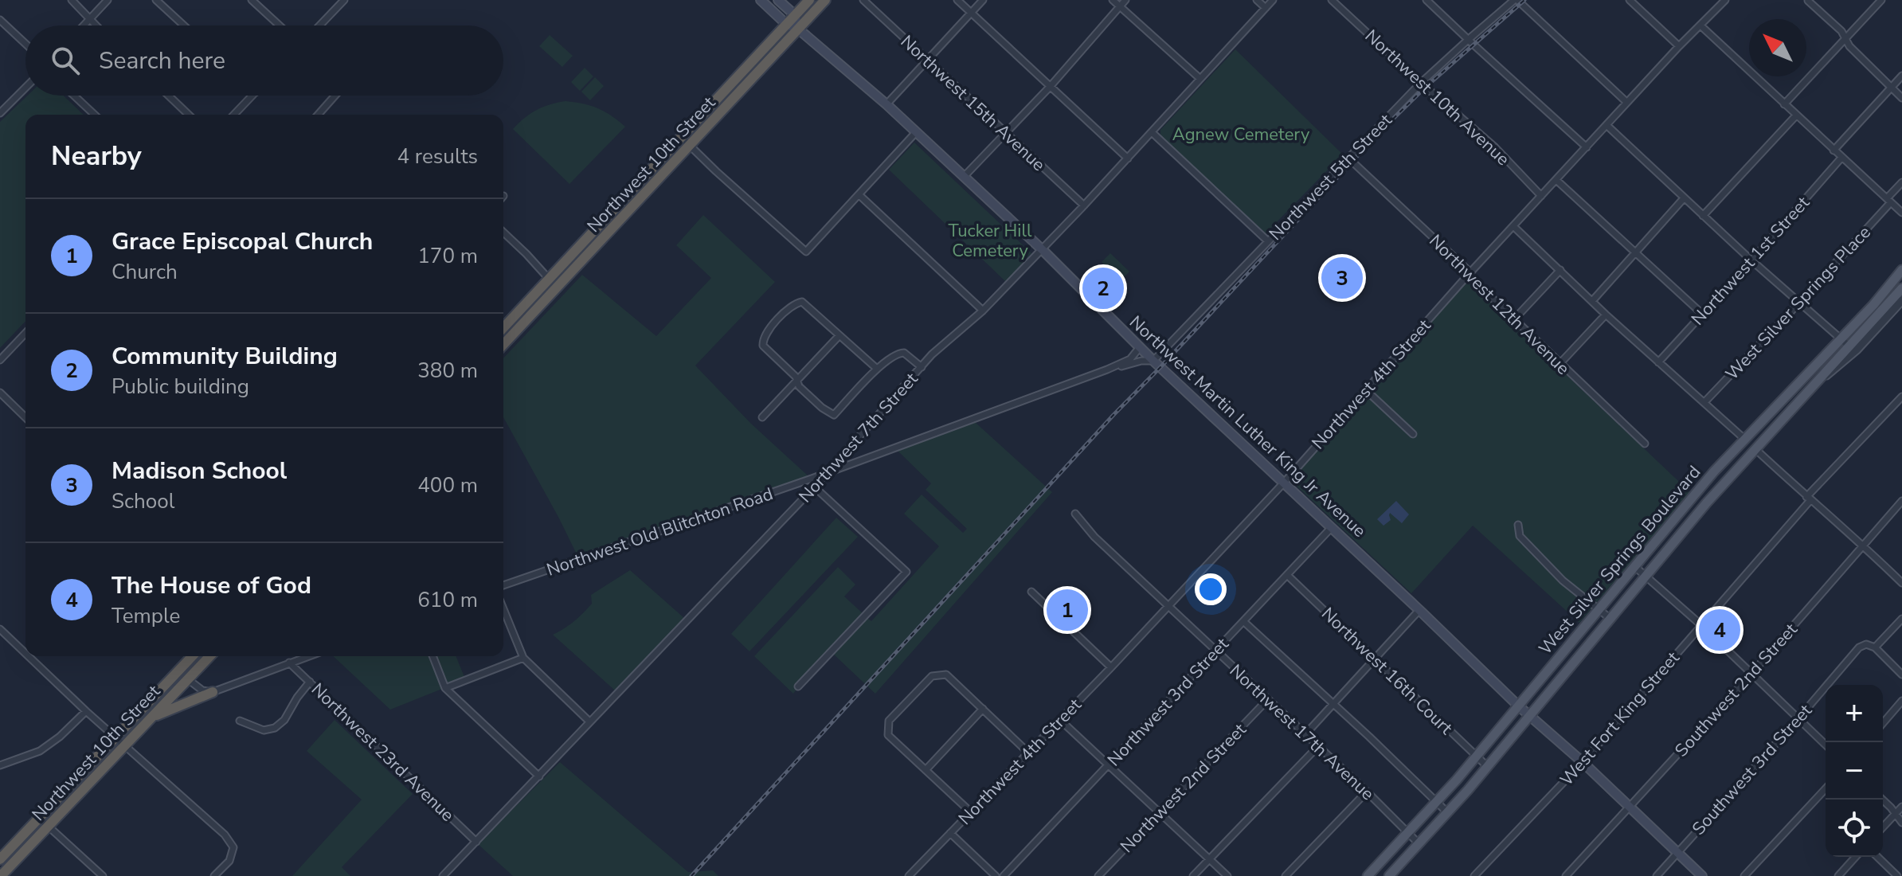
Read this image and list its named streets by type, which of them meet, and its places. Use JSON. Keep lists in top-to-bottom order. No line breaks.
{"streets":{"highway":["Northwest 10th Street"],"main road":["Northwest Martin Luther King Jr Avenue","West Silver Springs Boulevard"],"street":["Northwest 10th Avenue","Northwest 15th Avenue","Northwest 5th Street","Northwest 1st Street","West Silver Springs Place","Northwest 12th Avenue","Northwest 4th Street","Northwest 7th Street","Northwest Old Blitchton Road","Northwest 16th Court","Southwest 2nd Street","Northwest 3rd Street","West Fort King Street","Northwest 17th Avenue","Northwest 23rd Avenue","Southwest 3rd Street","Northwest 2nd Street"]},"crossings":[["Northwest 10th Avenue","Northwest 5th Street"],["Northwest 10th Avenue","Northwest 4th Street"],["Northwest 15th Avenue","Northwest 7th Street"],["Northwest 10th Street","Northwest Martin Luther King Jr Avenue"],["Northwest 5th Street","Northwest Martin Luther King Jr Avenue"],["Northwest 5th Street","Northwest Old Blitchton Road"],["Northwest 12th Avenue","Northwest 4th Street"],["Northwest 4th Street","Northwest Martin Luther King Jr Avenue"],["Northwest 4th Street","Northwest 17th Avenue"],["Northwest Martin Luther King Jr Avenue","Northwest 7th Street"],["Northwest Martin Luther King Jr Avenue","Northwest Old Blitchton Road"],["Northwest Martin Luther King Jr Avenue","West Silver Springs Boulevard"],["Northwest Martin Luther King Jr Avenue","Southwest 2nd Street"],["Northwest Martin Luther King Jr Avenue","Northwest 3rd Street"],["Northwest Martin Luther King Jr Avenue","West Fort King Street"],["Northwest Martin Luther King Jr Avenue","Southwest 3rd Street"],["Northwest 7th Street","Northwest Old Blitchton Road"],["Northwest 7th Street","Northwest 23rd Avenue"],["West Silver Springs Boulevard","Northwest 16th Court"],["West Silver Springs Boulevard","Northwest 17th Avenue"],["Northwest 16th Court","Northwest 3rd Street"],["Northwest 3rd Street","Northwest 17th Avenue"],["Northwest 17th Avenue","Northwest 2nd Street"]],"parks":["Agnew Cemetery","Tucker Hill Cemetery"],"north":"top left","page":{"search":"Search here","heading":["Nearby","4 results"],"list":[{"mark":"1","name":"Grace Episcopal Church","note":"Church","value":"170 m"},{"mark":"2","name":"Community Building","note":"Public building","value":"380 m"},{"mark":"3","name":"Madison School","note":"School","value":"400 m"},{"mark":"4","name":"The House of God","note":"Temple","value":"610 m"}],"pins":["3","2","1","4"],"map_buttons":["+","−"]}}
